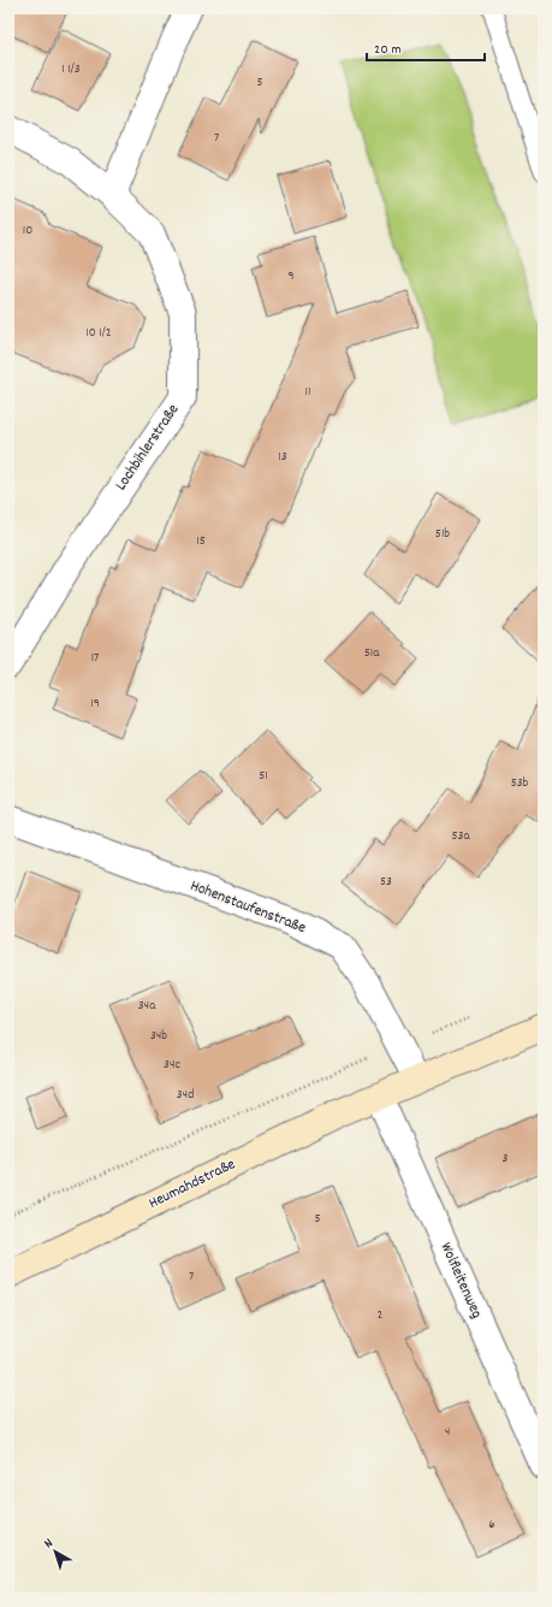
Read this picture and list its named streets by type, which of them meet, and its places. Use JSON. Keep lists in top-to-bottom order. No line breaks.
{"streets":{"main road":["Heumahdstraße"],"street":["Lochbihlerstraße","Hohenstaufenstraße","Wolfleitenweg"]},"crossings":[["Heumahdstraße","Wolfleitenweg"]],"house_numbers":["1 1/3","5","7","10","9","10 1/2","11","13","51b","15","51a","17","19","51","53b","53a","53","34a","34b","34c","34d","3","5","7","2","4","6"],"scale_bar":"20 m","north":"top left"}
